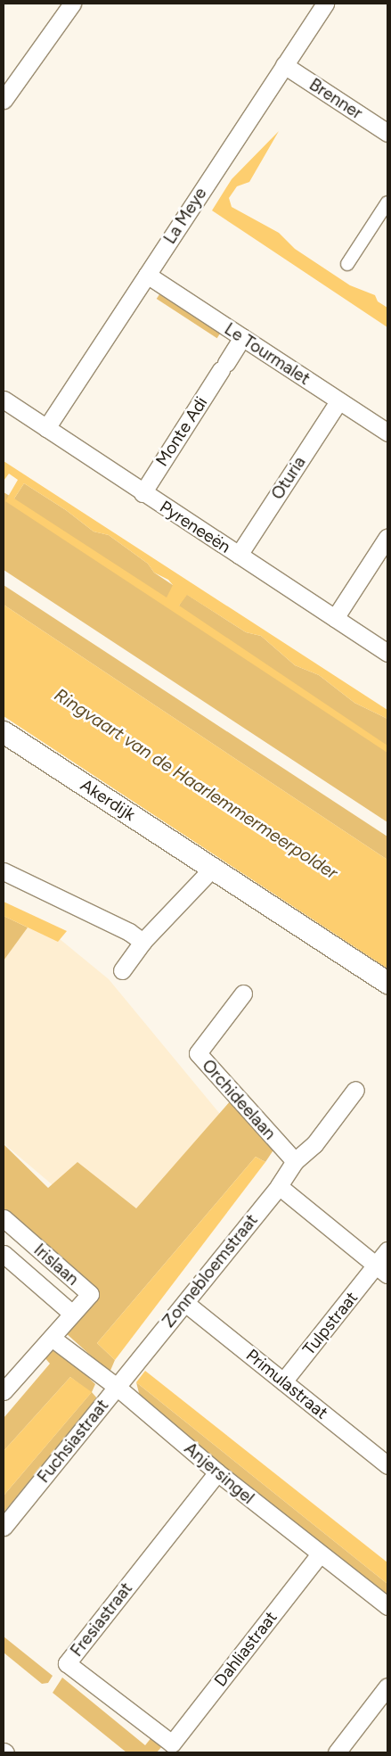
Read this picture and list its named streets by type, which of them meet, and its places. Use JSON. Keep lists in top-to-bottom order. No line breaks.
{"streets":{"street":["Brenner","La Meye","Le Tourmalet","Monte Adi","Oturia","Pyreneeën","Akerdijk","Orchideelaan","Irislaan","Zonnebloemstraat","Tulpstraat","Primulastraat","Fuchsiastraat","Anjersingel","Fresiastraat","Dahliastraat"]},"crossings":[["Brenner","La Meye"],["La Meye","Le Tourmalet"],["La Meye","Pyreneeën"],["Le Tourmalet","Monte Adi"],["Le Tourmalet","Oturia"],["Monte Adi","Pyreneeën"],["Oturia","Pyreneeën"],["Irislaan","Anjersingel"],["Zonnebloemstraat","Primulastraat"],["Zonnebloemstraat","Fuchsiastraat"],["Tulpstraat","Primulastraat"],["Fuchsiastraat","Anjersingel"],["Anjersingel","Fresiastraat"],["Anjersingel","Dahliastraat"],["Fresiastraat","Dahliastraat"]],"water":["Ringvaart van de Haarlemmermeerpolder"]}
